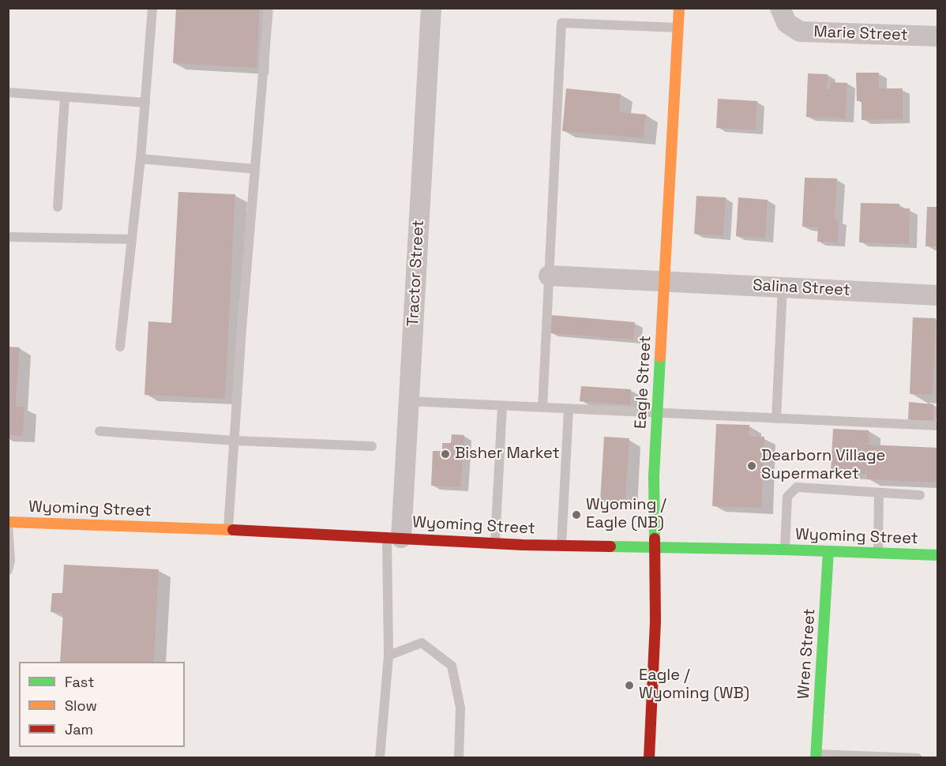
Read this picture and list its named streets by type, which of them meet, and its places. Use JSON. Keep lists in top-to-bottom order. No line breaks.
{"streets":{"street":["Marie Street","Tractor Street","Salina Street","Eagle Street","Wyoming Street","Wren Street"]},"crossings":[["Tractor Street","Wyoming Street"],["Salina Street","Eagle Street"],["Eagle Street","Wyoming Street"],["Wyoming Street","Wren Street"]],"places":["Bisher Market","Dearborn Village Supermarket","Wyoming / Eagle (NB)","Eagle / Wyoming (WB)"],"legend":["Fast","Slow","Jam"]}
